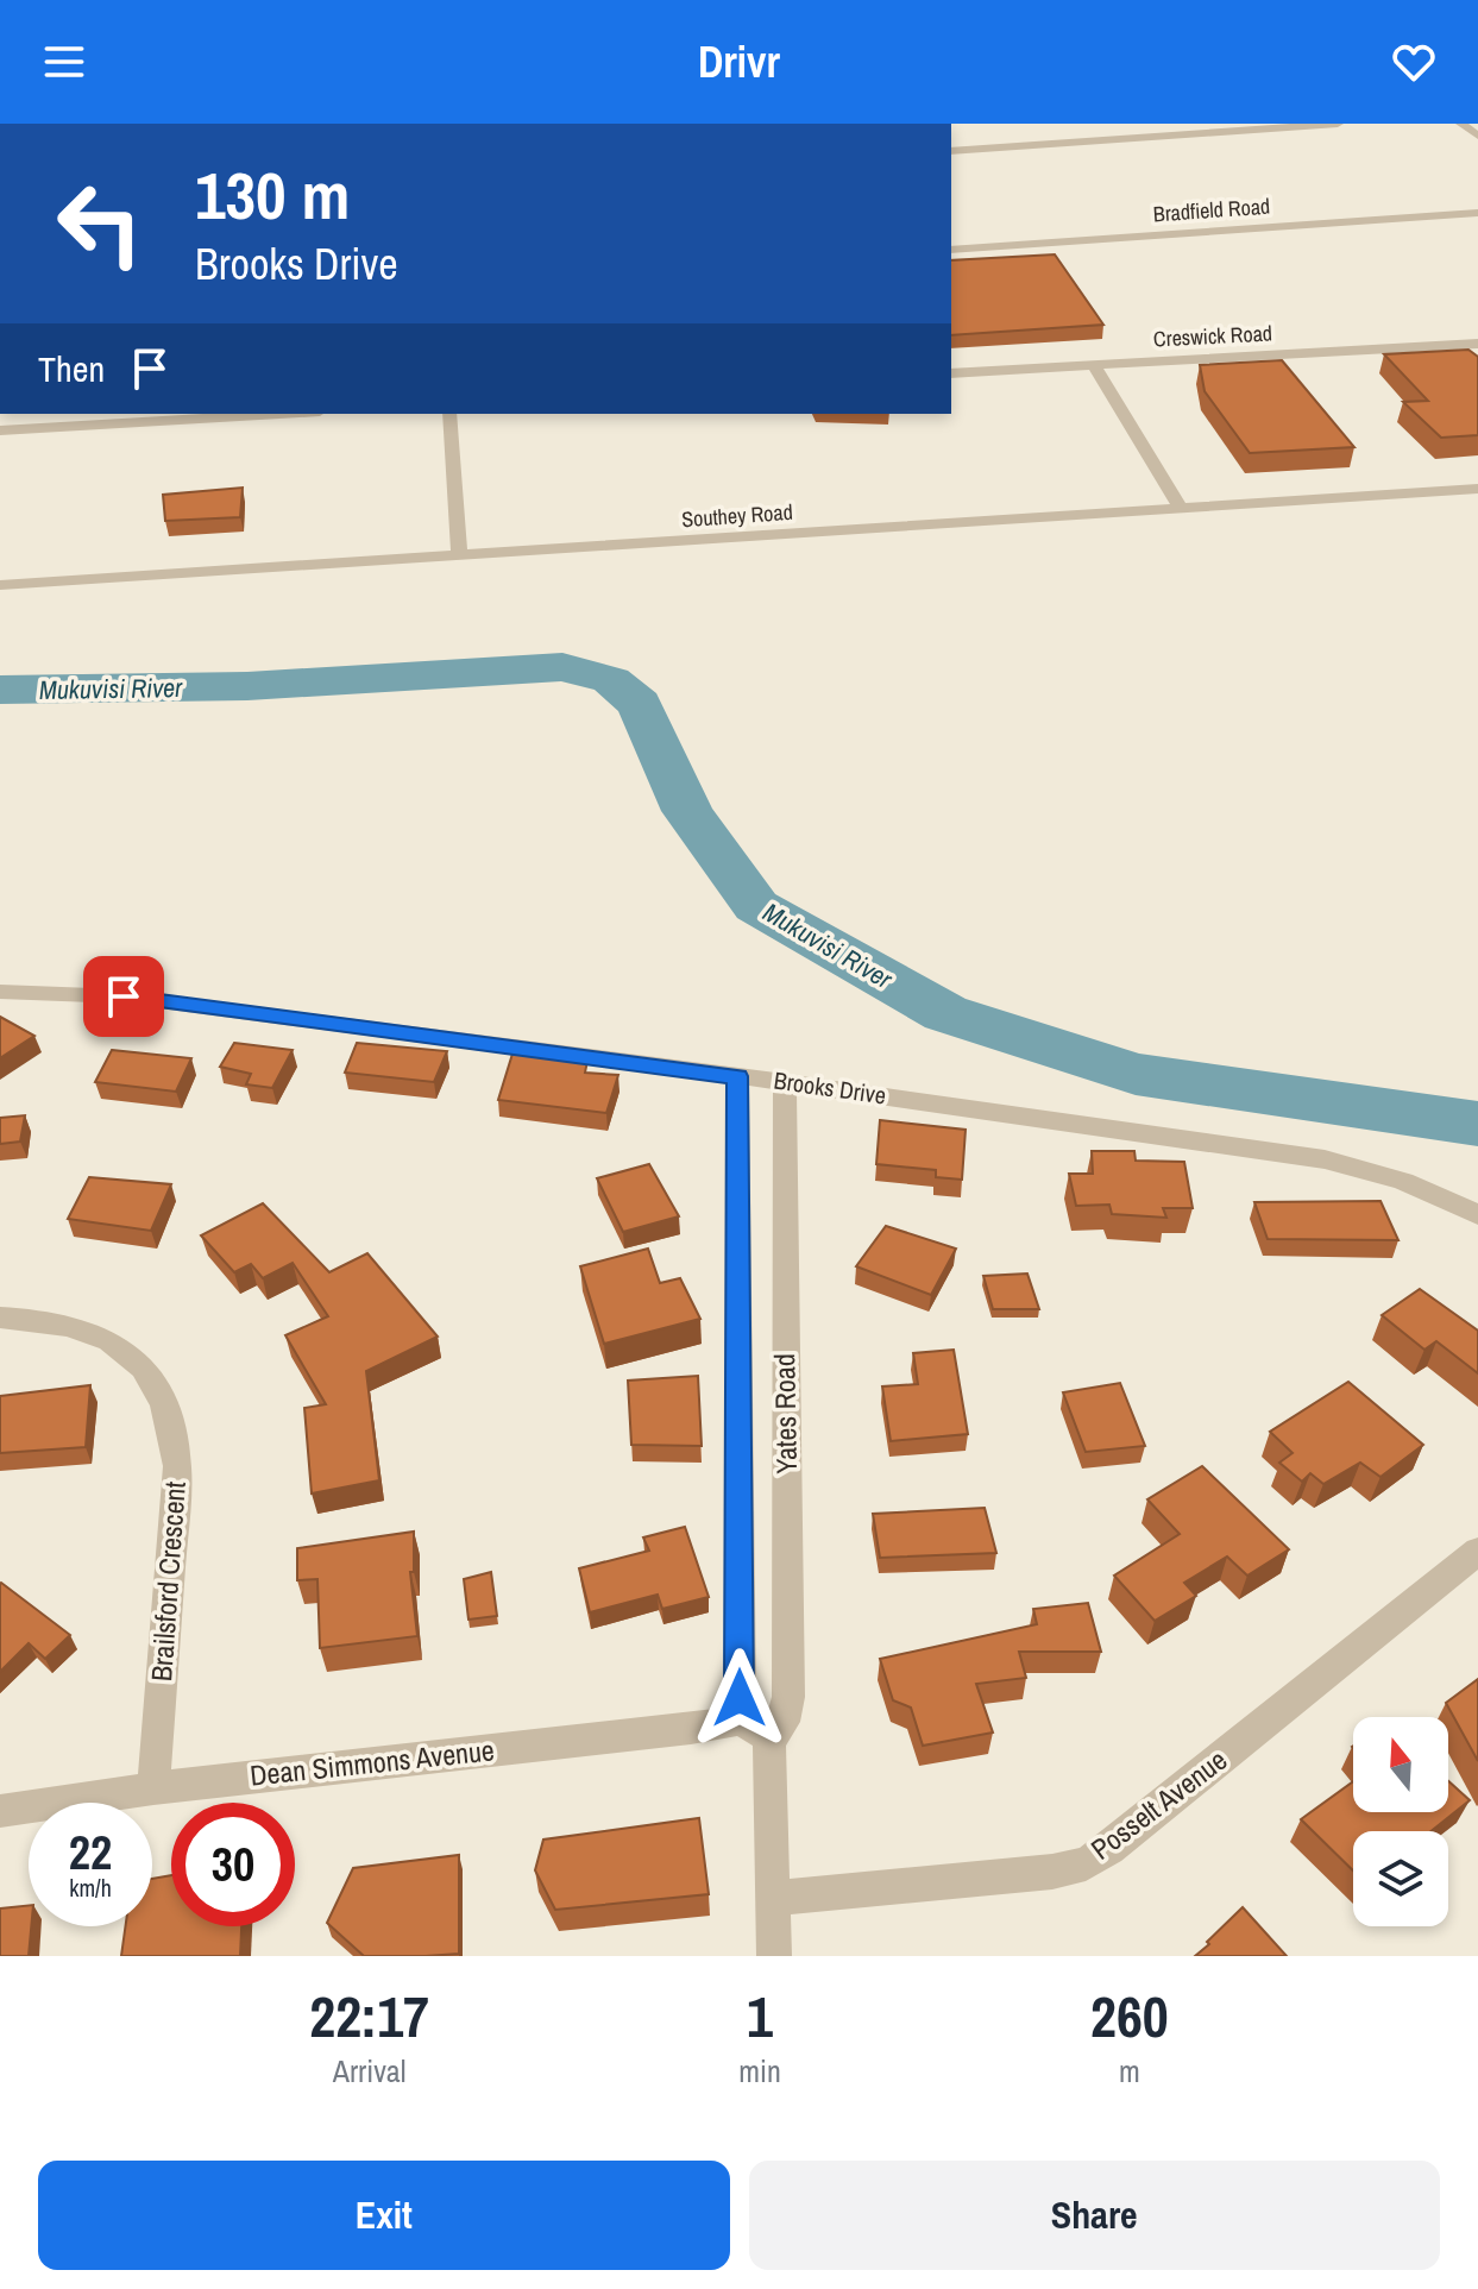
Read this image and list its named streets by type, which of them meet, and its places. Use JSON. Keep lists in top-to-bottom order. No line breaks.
{"streets":{"street":["Bradfield Road","Creswick Road","Southey Road","Brooks Drive","Yates Road","Brailsford Crescent","Dean Simmons Avenue","Posselt Avenue"]},"crossings":[["Brooks Drive","Yates Road"],["Yates Road","Dean Simmons Avenue"],["Yates Road","Posselt Avenue"],["Brailsford Crescent","Dean Simmons Avenue"]],"water":["Mukuvisi River"],"north":"top","page":{"header":"Drivr","turn":["130 m","Brooks Drive"],"then":"Then","speed":"22 km/h","limit":"30","eta":["22:17","Arrival","1","min","260","m"],"buttons":["Exit","Share"]}}
